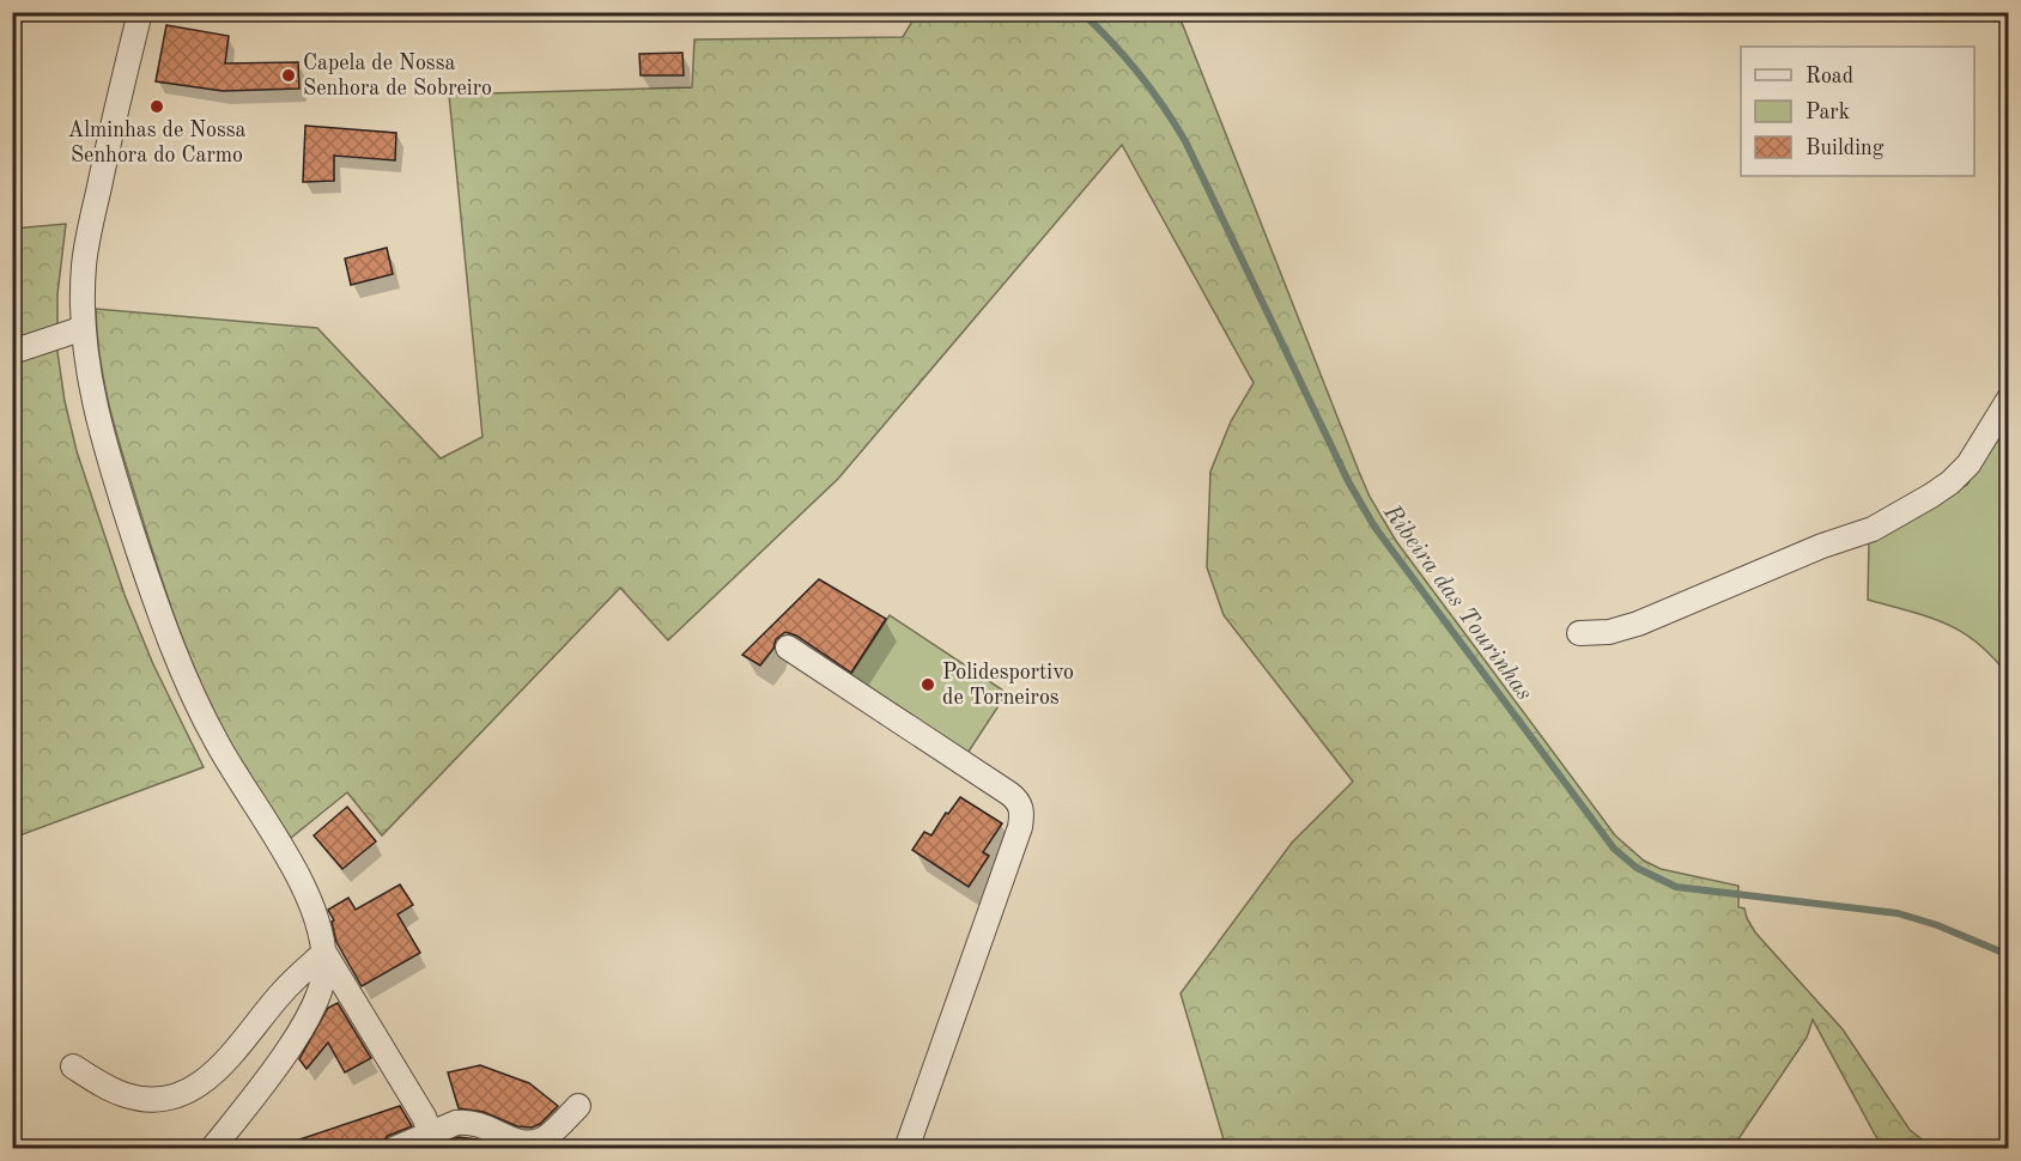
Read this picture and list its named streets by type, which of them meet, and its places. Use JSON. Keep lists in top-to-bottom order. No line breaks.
{"water":["Ribeira das Tourinhas"],"places":["Capela de Nossa Senhora de Sobreiro","Alminhas de Nossa Senhora do Carmo","Polidesportivo de Torneiros"],"legend":["Road","Park","Building"]}
